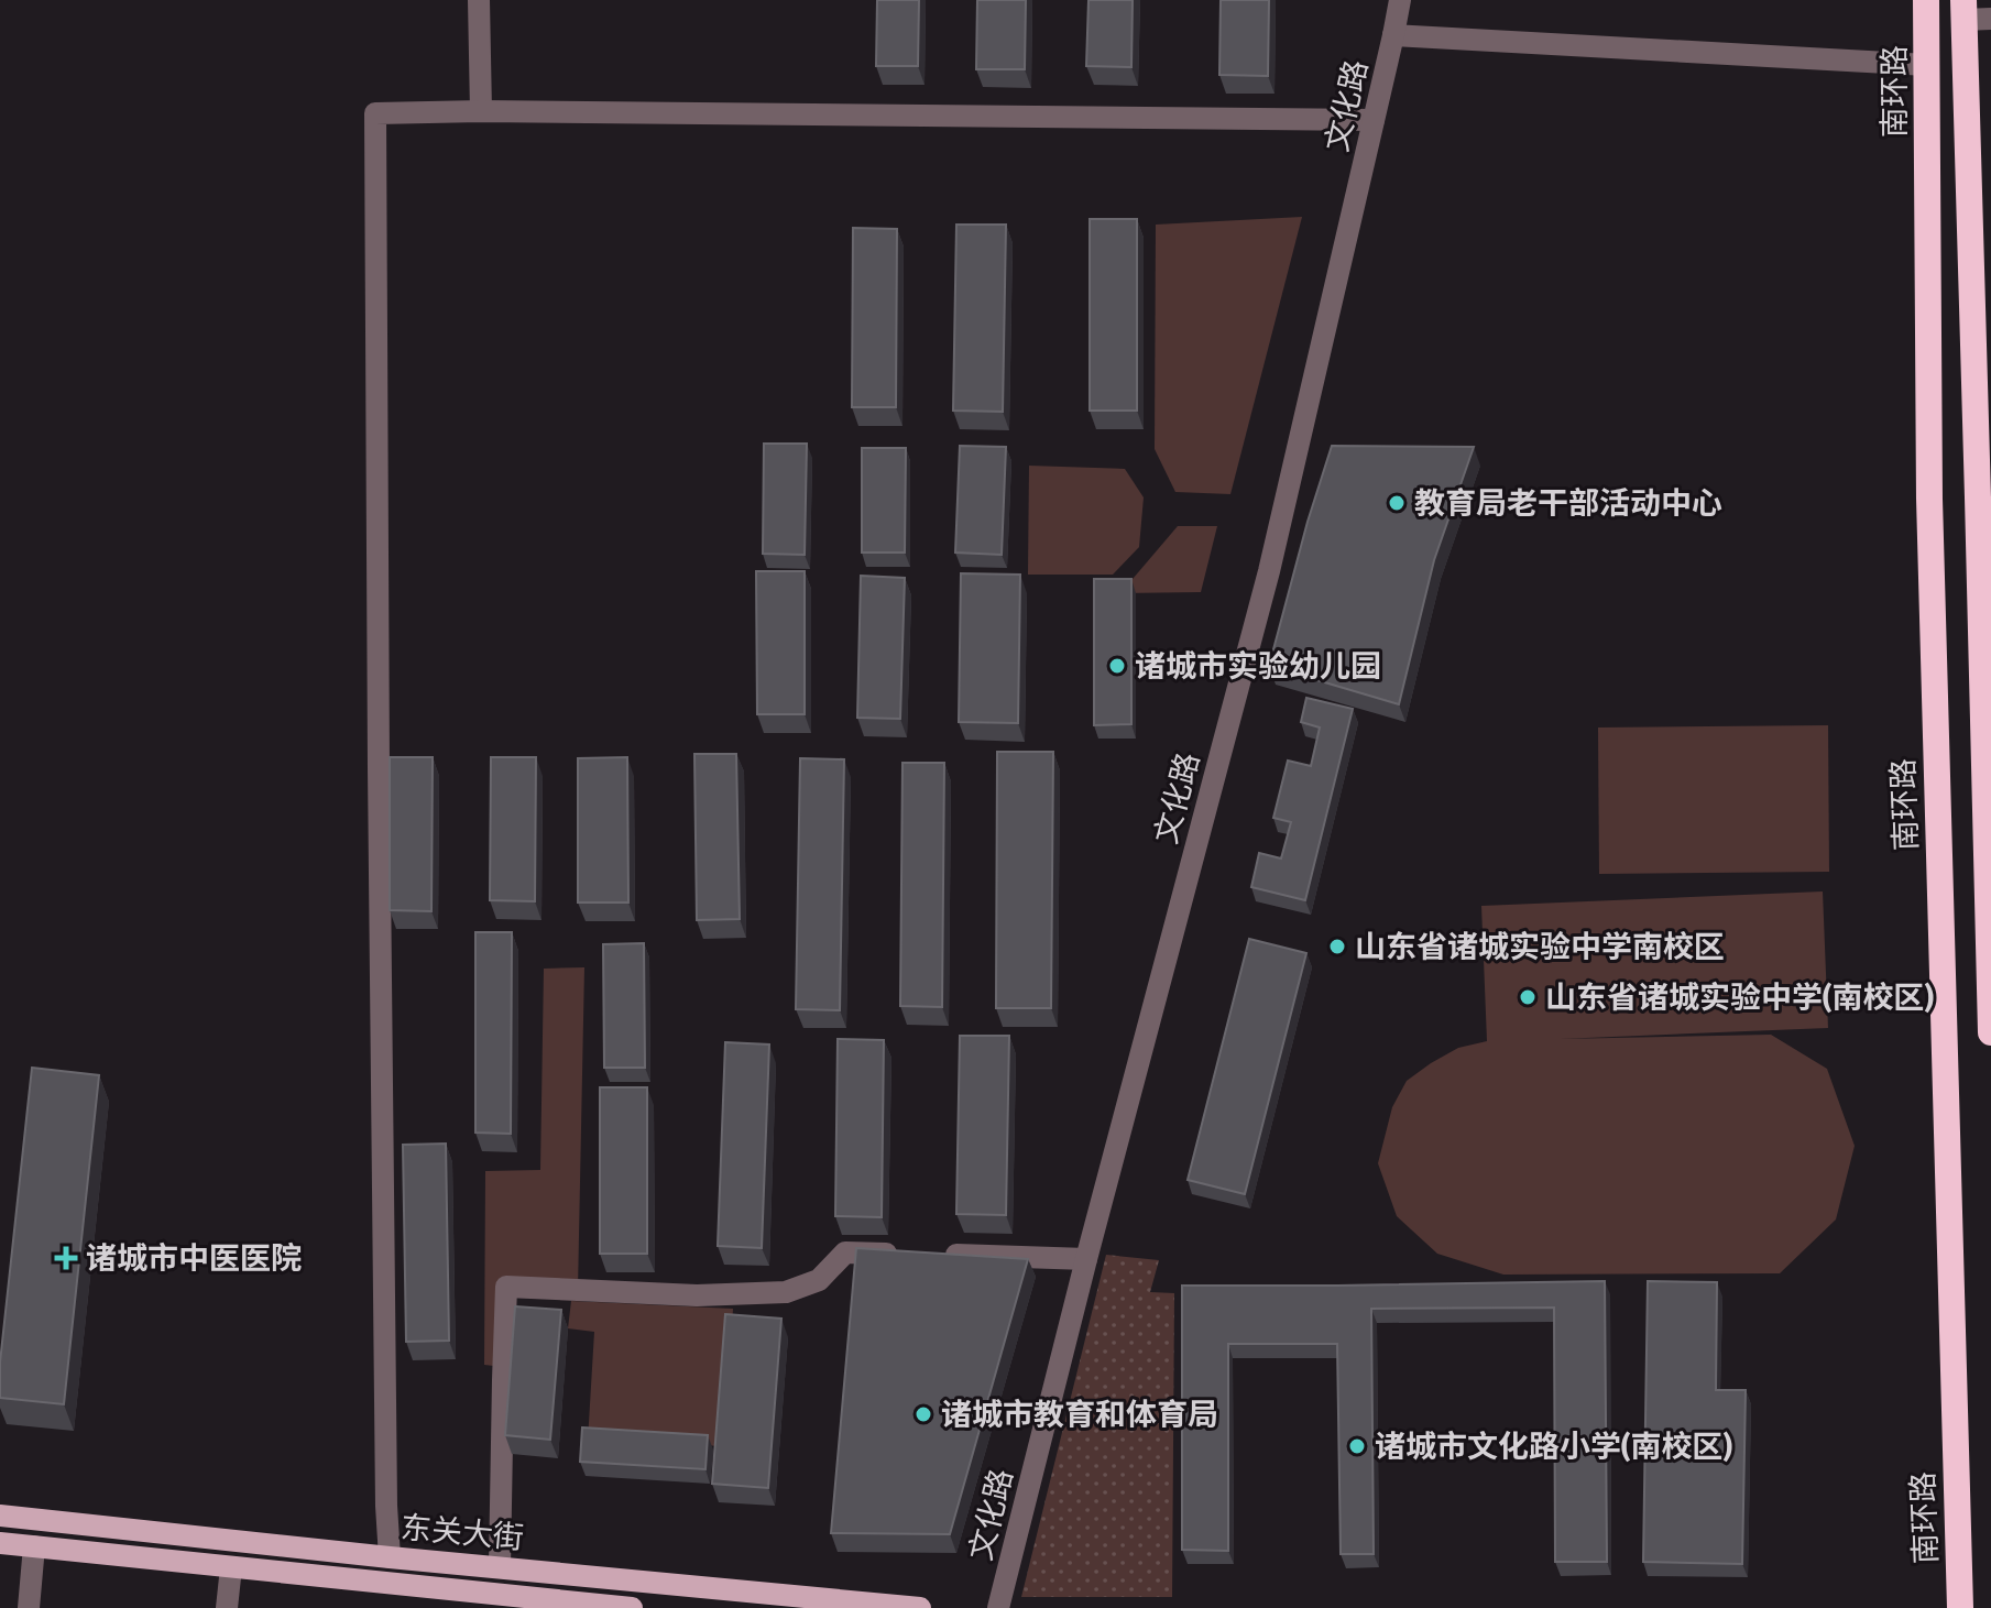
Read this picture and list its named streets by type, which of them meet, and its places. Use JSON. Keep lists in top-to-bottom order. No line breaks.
{"streets":{"highway":["南环路"],"main road":["东关大街"],"street":["文化路"]},"places":{"other":["教育局老干部活动中心","诸城市实验幼儿园","山东省诸城实验中学南校区","山东省诸城实验中学(南校区)","诸城市教育和体育局","诸城市文化路小学(南校区)"],"health":["诸城市中医医院"]}}
